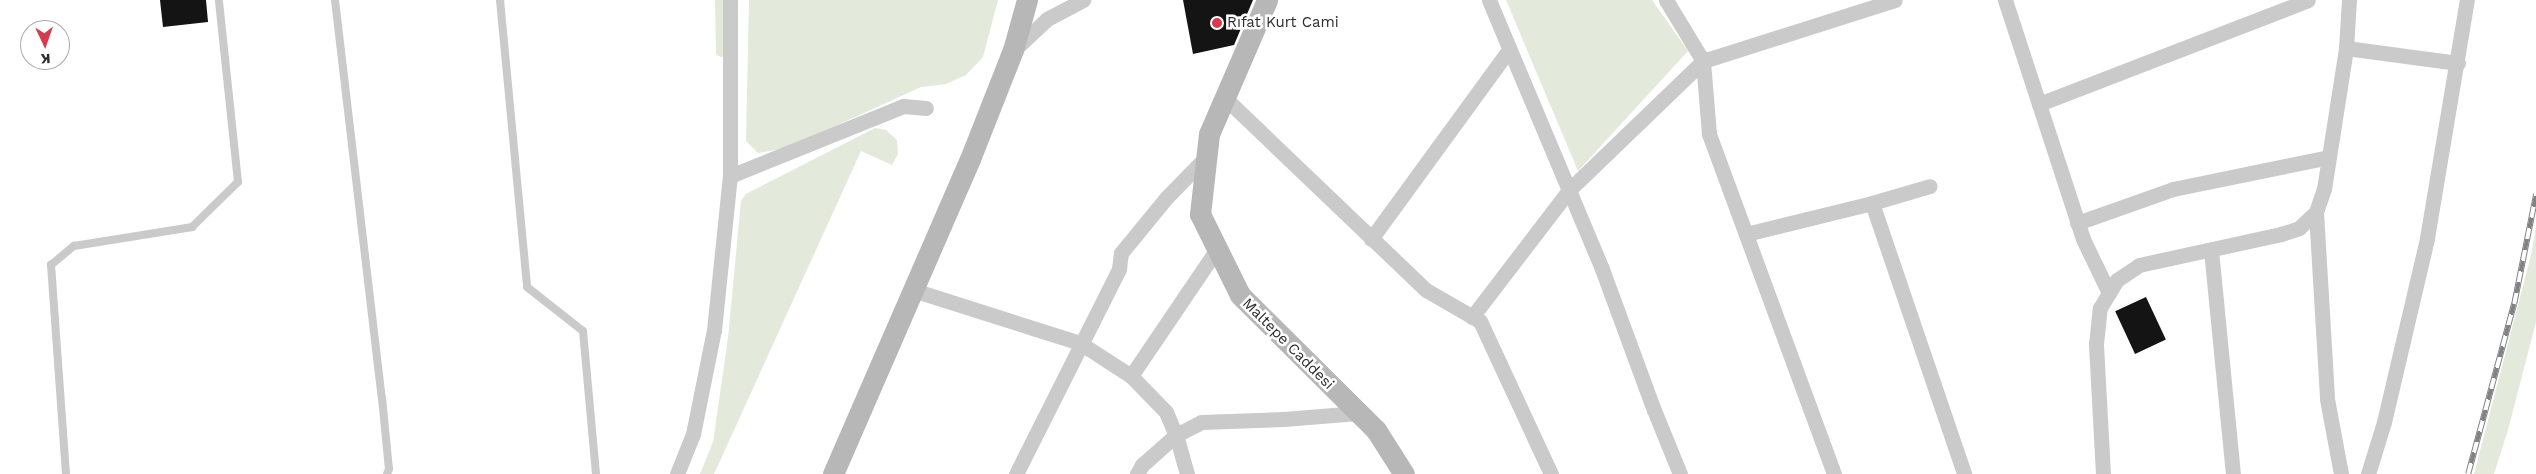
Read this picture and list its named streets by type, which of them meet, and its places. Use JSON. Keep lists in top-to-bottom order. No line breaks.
{"streets":{"street":["Maltepe Caddesi"]},"places":["Rıfat Kurt Cami"],"north":"bottom"}
